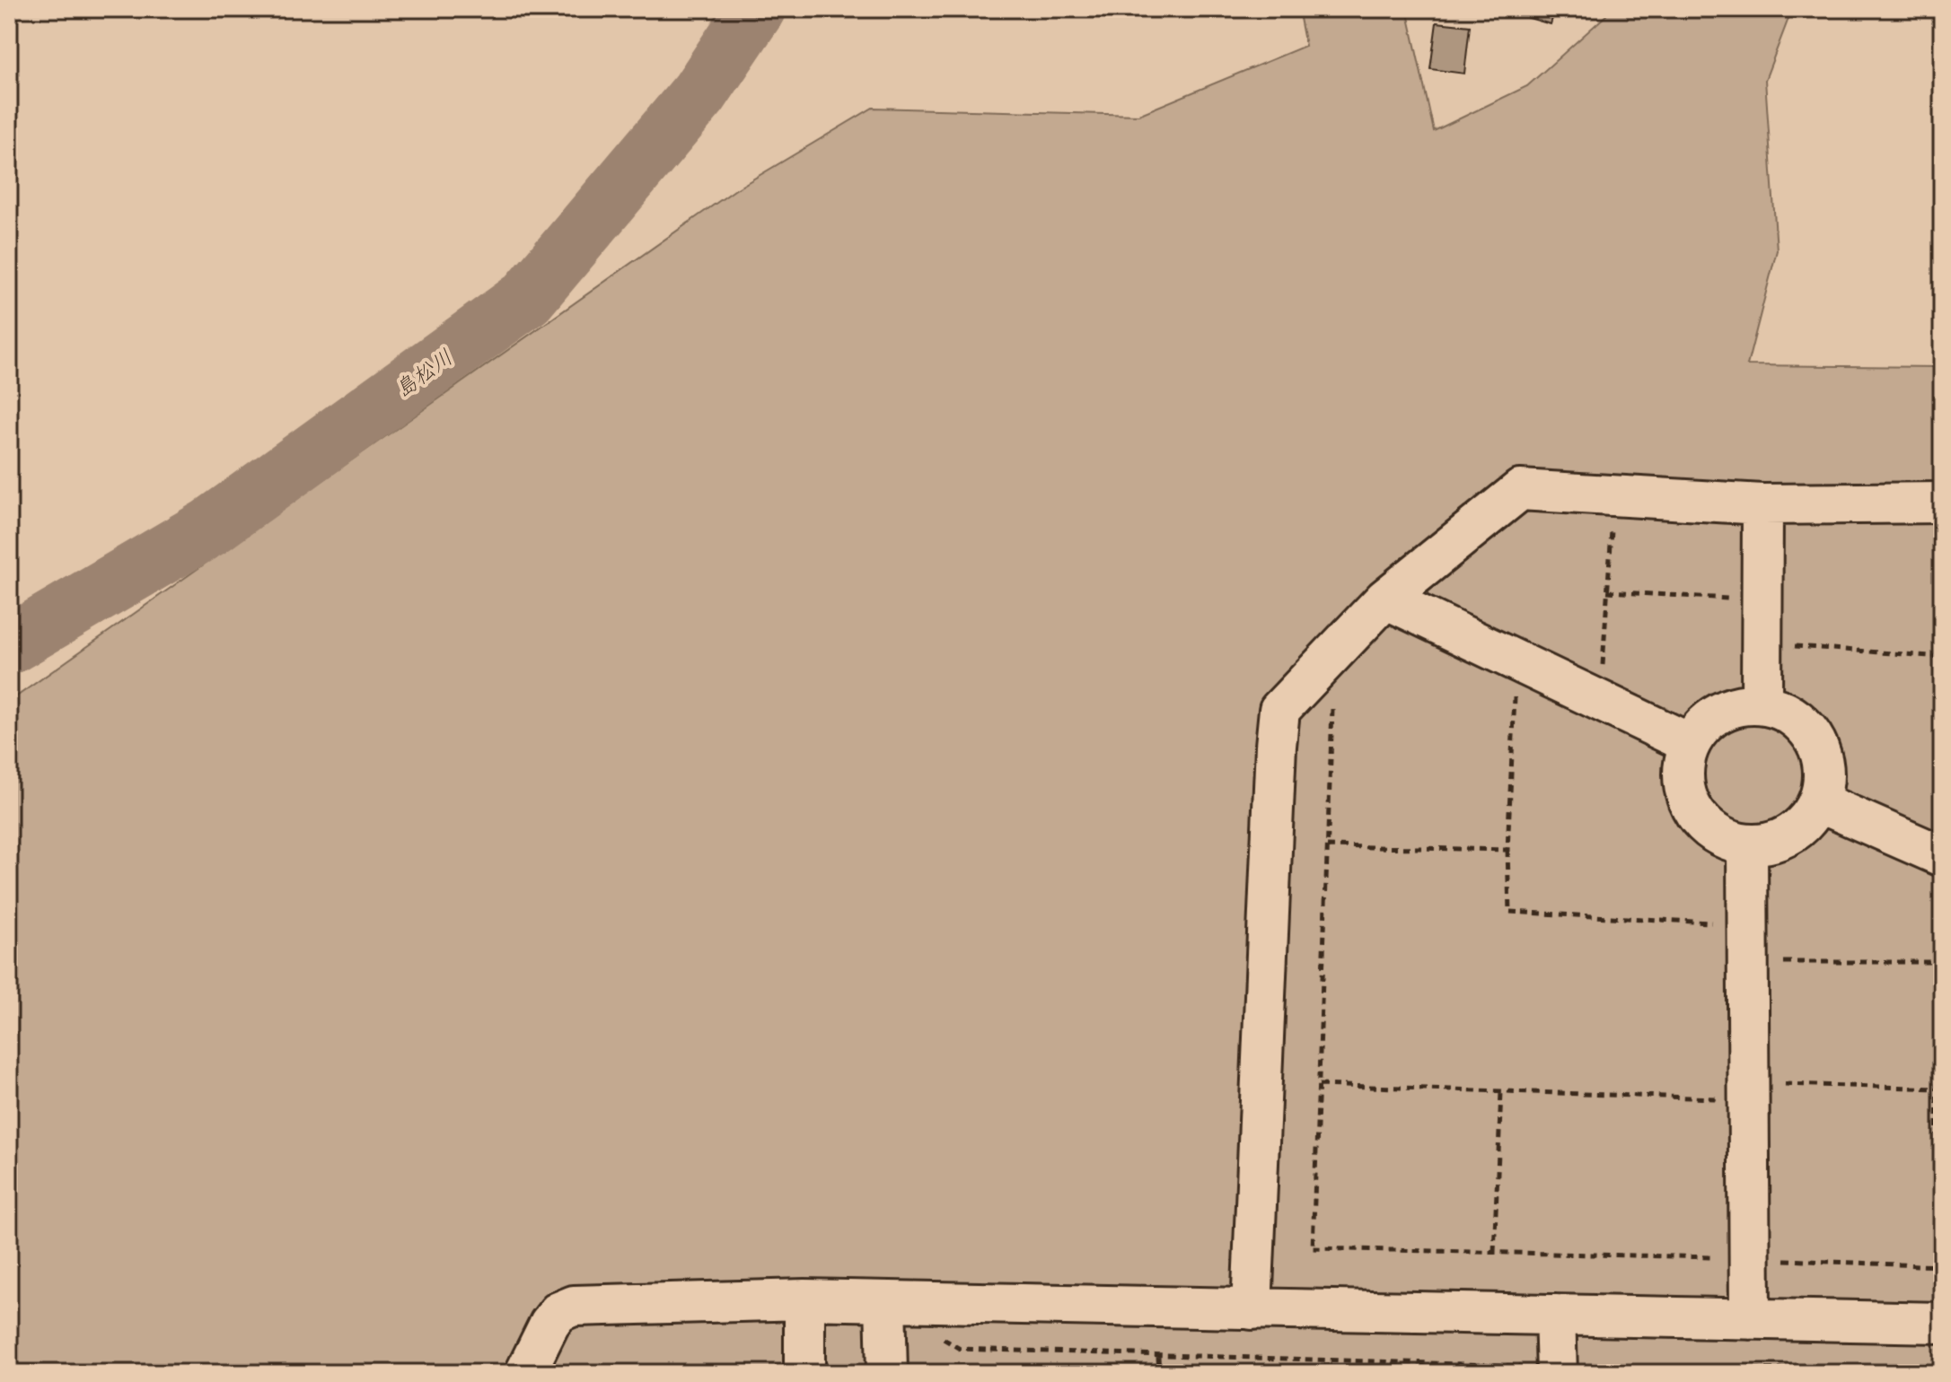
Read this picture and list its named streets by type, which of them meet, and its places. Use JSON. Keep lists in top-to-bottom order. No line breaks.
{"water":["島松川"]}
